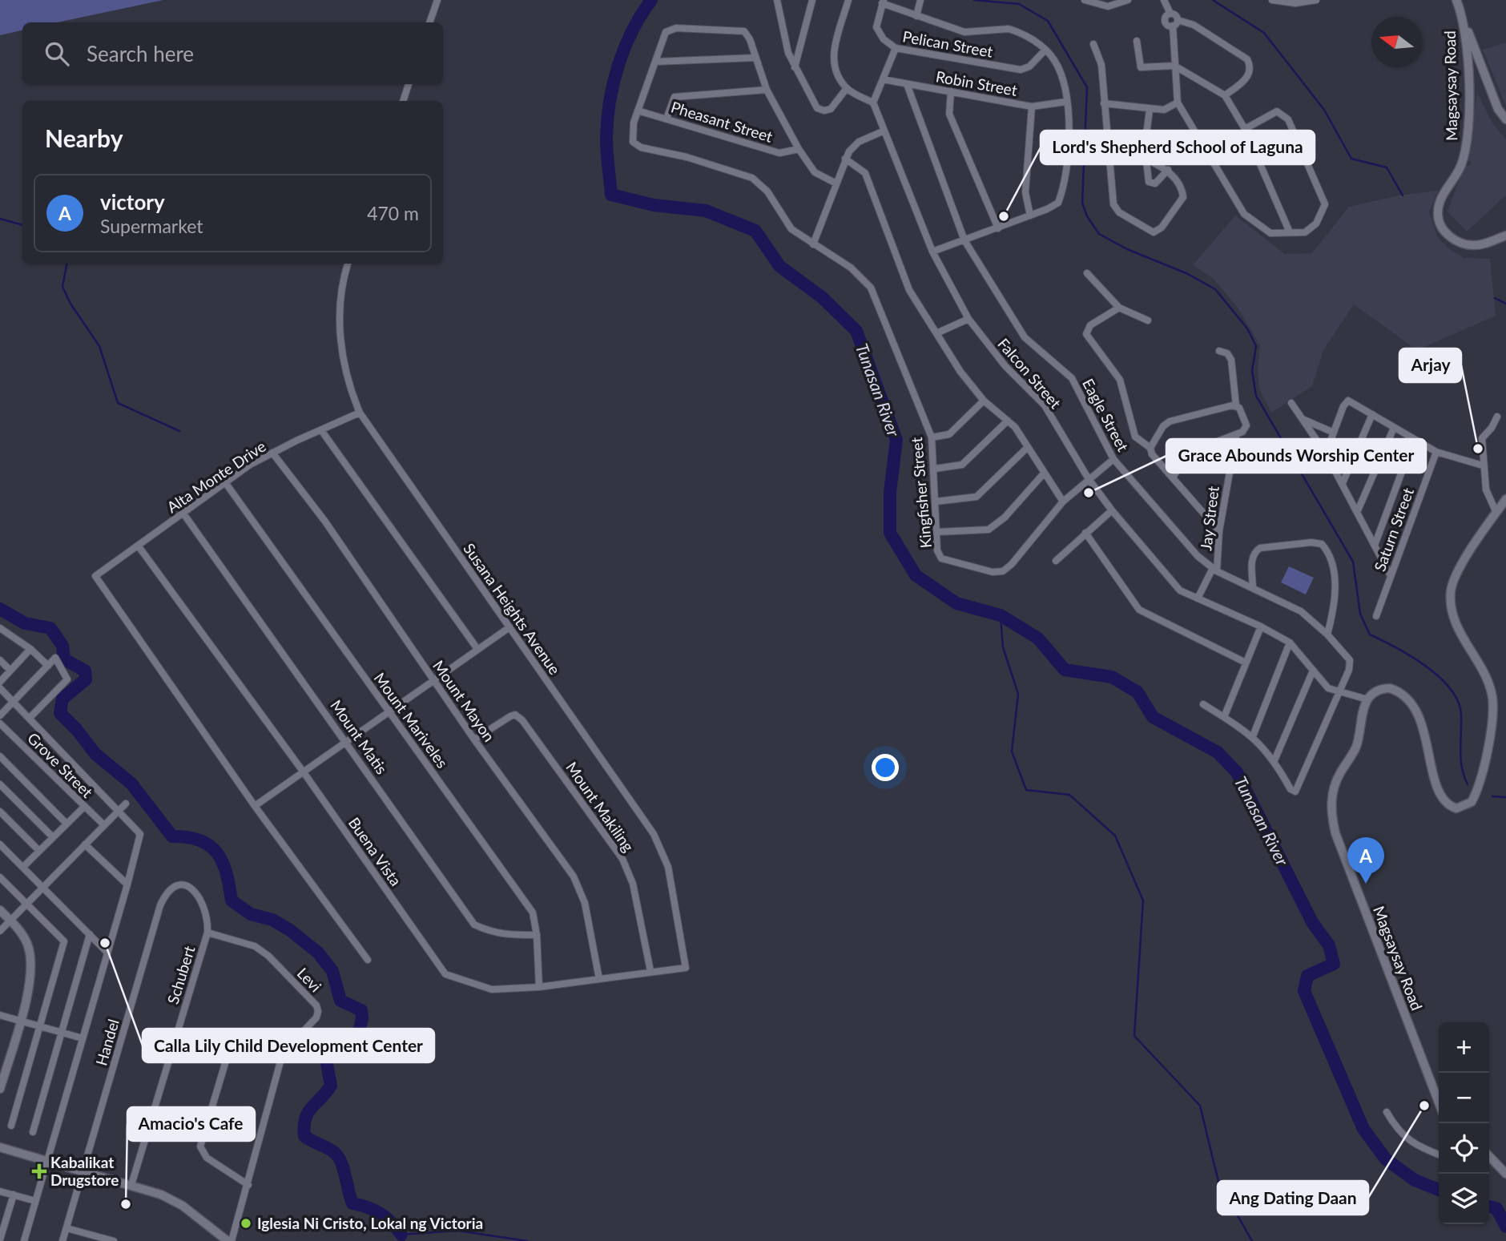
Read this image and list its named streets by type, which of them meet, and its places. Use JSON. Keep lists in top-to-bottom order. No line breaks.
{"streets":{"main road":["Magsaysay Road"],"street":["Pelican Street","Robin Street","Pheasant Street","Falcon Street","Eagle Street","Alta Monte Drive","Kingfisher Street","Jay Street","Saturn Street","Susana Heights Avenue","Mount Mayon","Mount Mariveles","Mount Matis","Grove Street","Mount Makiling","Buena Vista","Schubert","Levi","Handel"]},"crossings":[["Robin Street","Eagle Street"],["Magsaysay Road","Falcon Street"],["Pheasant Street","Kingfisher Street"],["Falcon Street","Eagle Street"],["Falcon Street","Kingfisher Street"],["Eagle Street","Kingfisher Street"],["Eagle Street","Jay Street"],["Alta Monte Drive","Susana Heights Avenue"],["Alta Monte Drive","Mount Mayon"],["Alta Monte Drive","Mount Mariveles"],["Alta Monte Drive","Mount Matis"],["Alta Monte Drive","Buena Vista"],["Susana Heights Avenue","Buena Vista"],["Mount Mayon","Mount Makiling"],["Mount Mayon","Buena Vista"],["Mount Mariveles","Mount Matis"],["Mount Mariveles","Buena Vista"],["Mount Makiling","Buena Vista"],["Schubert","Levi"],["Schubert","Handel"],["Levi","Handel"]],"water":["Tunasan River"],"places":{"other":["Lord's Shepherd School of Laguna","Arjay","Grace Abounds Worship Center","Calla Lily Child Development Center","Ang Dating Daan","Amacio's Cafe","Iglesia Ni Cristo, Lokal ng Victoria"],"health":["Kabalikat Drugstore"]},"north":"left","page":{"search":"Search here","heading":"Nearby","list":[{"mark":"A","name":"victory","note":"Supermarket","value":"470 m"}],"pins":"A","map_buttons":["+","−"]}}
